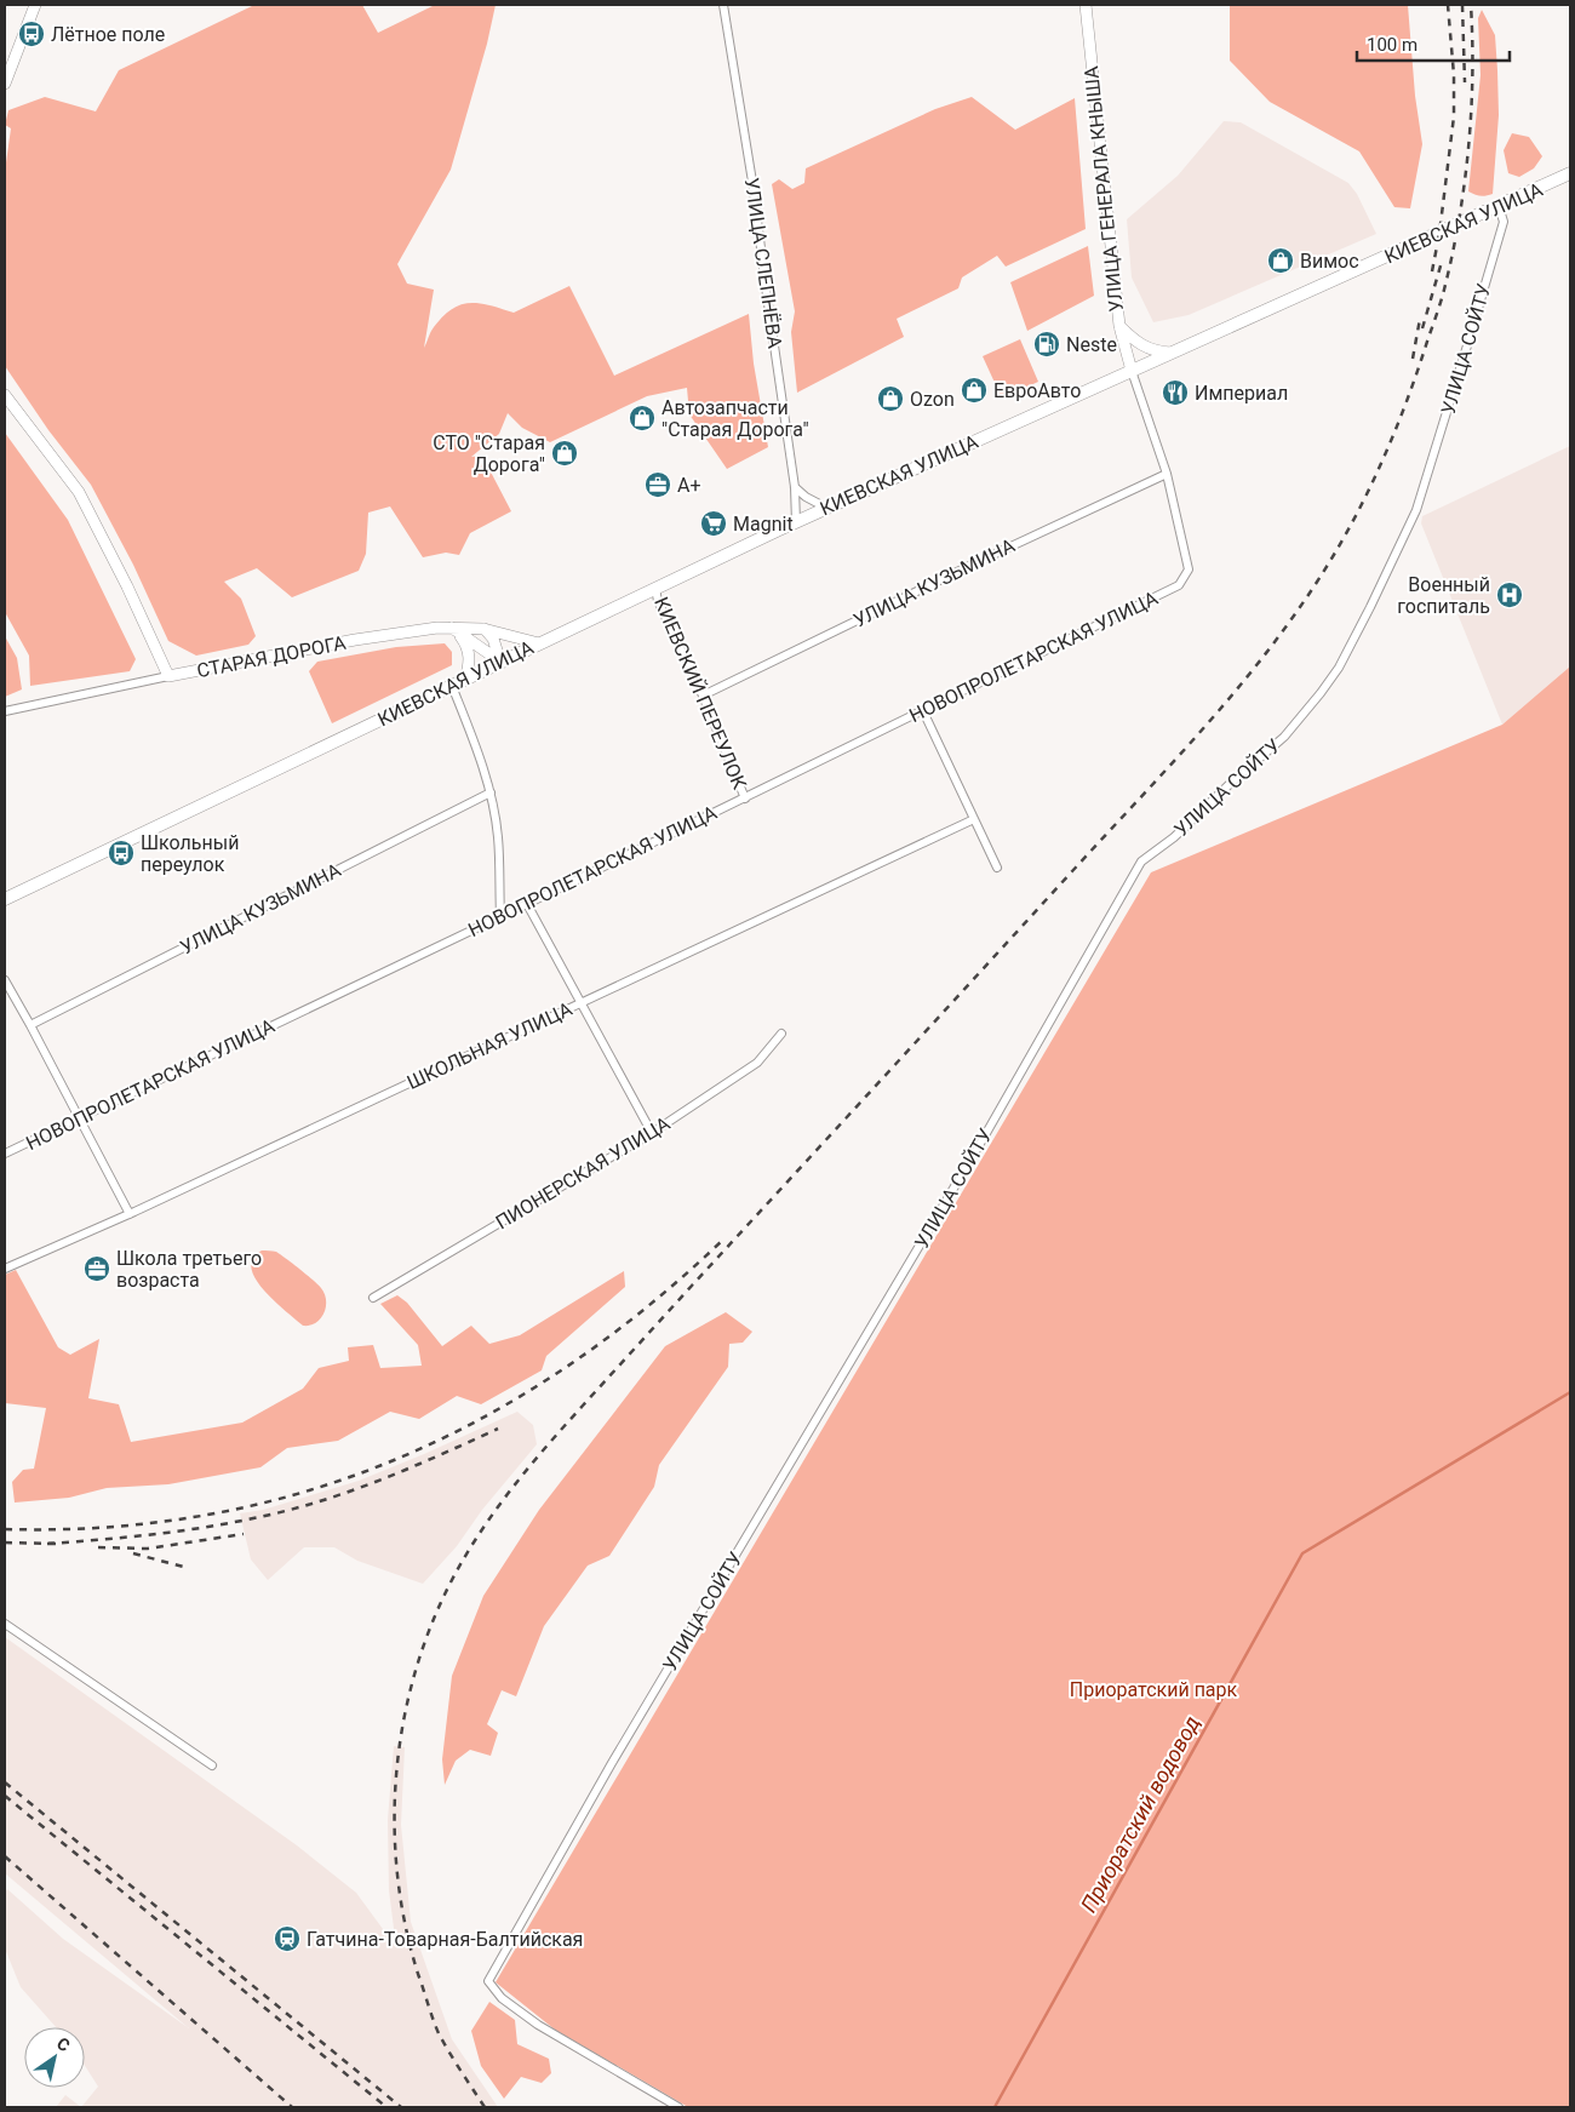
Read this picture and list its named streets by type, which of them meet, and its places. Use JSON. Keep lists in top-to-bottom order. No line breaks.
{"streets":{"main road":["КИЕВСКАЯ УЛИЦА"],"street":["УЛИЦА ГЕНЕРАЛА КНЫША","УЛИЦА СЛЕПНЁВА","УЛИЦА СОЙТУ","УЛИЦА КУЗЬМИНА","СТАРАЯ ДОРОГА","НОВОПРОЛЕТАРСКАЯ УЛИЦА","КИЕВСКИЙ ПЕРЕУЛОК","ШКОЛЬНАЯ УЛИЦА","ПИОНЕРСКАЯ УЛИЦА"]},"crossings":[["УЛИЦА ГЕНЕРАЛА КНЫША","КИЕВСКАЯ УЛИЦА"],["КИЕВСКАЯ УЛИЦА","УЛИЦА СЛЕПНЁВА"],["КИЕВСКАЯ УЛИЦА","УЛИЦА СОЙТУ"],["КИЕВСКАЯ УЛИЦА","СТАРАЯ ДОРОГА"],["КИЕВСКАЯ УЛИЦА","КИЕВСКИЙ ПЕРЕУЛОК"],["УЛИЦА КУЗЬМИНА","НОВОПРОЛЕТАРСКАЯ УЛИЦА"],["УЛИЦА КУЗЬМИНА","КИЕВСКИЙ ПЕРЕУЛОК"],["НОВОПРОЛЕТАРСКАЯ УЛИЦА","КИЕВСКИЙ ПЕРЕУЛОК"]],"water":["Приоратский водовод"],"parks":["Приоратский парк"],"places":{"bus stop":["Лётное поле","Школьный переулок"],"shop":["Вимос","ЕвроАвто","Ozon","Автозапчасти \"Старая Дорога\"","СТО \"Старая Дорога\""],"fuel station":["Neste"],"restaurant":["Империал"],"office":["А+","Школа третьего возраста"],"supermarket":["Magnit"],"hospital":["Военный госпиталь"],"station":["Гатчина-Товарная-Балтийская"]},"scale_bar":"100 m","north":"top right"}
